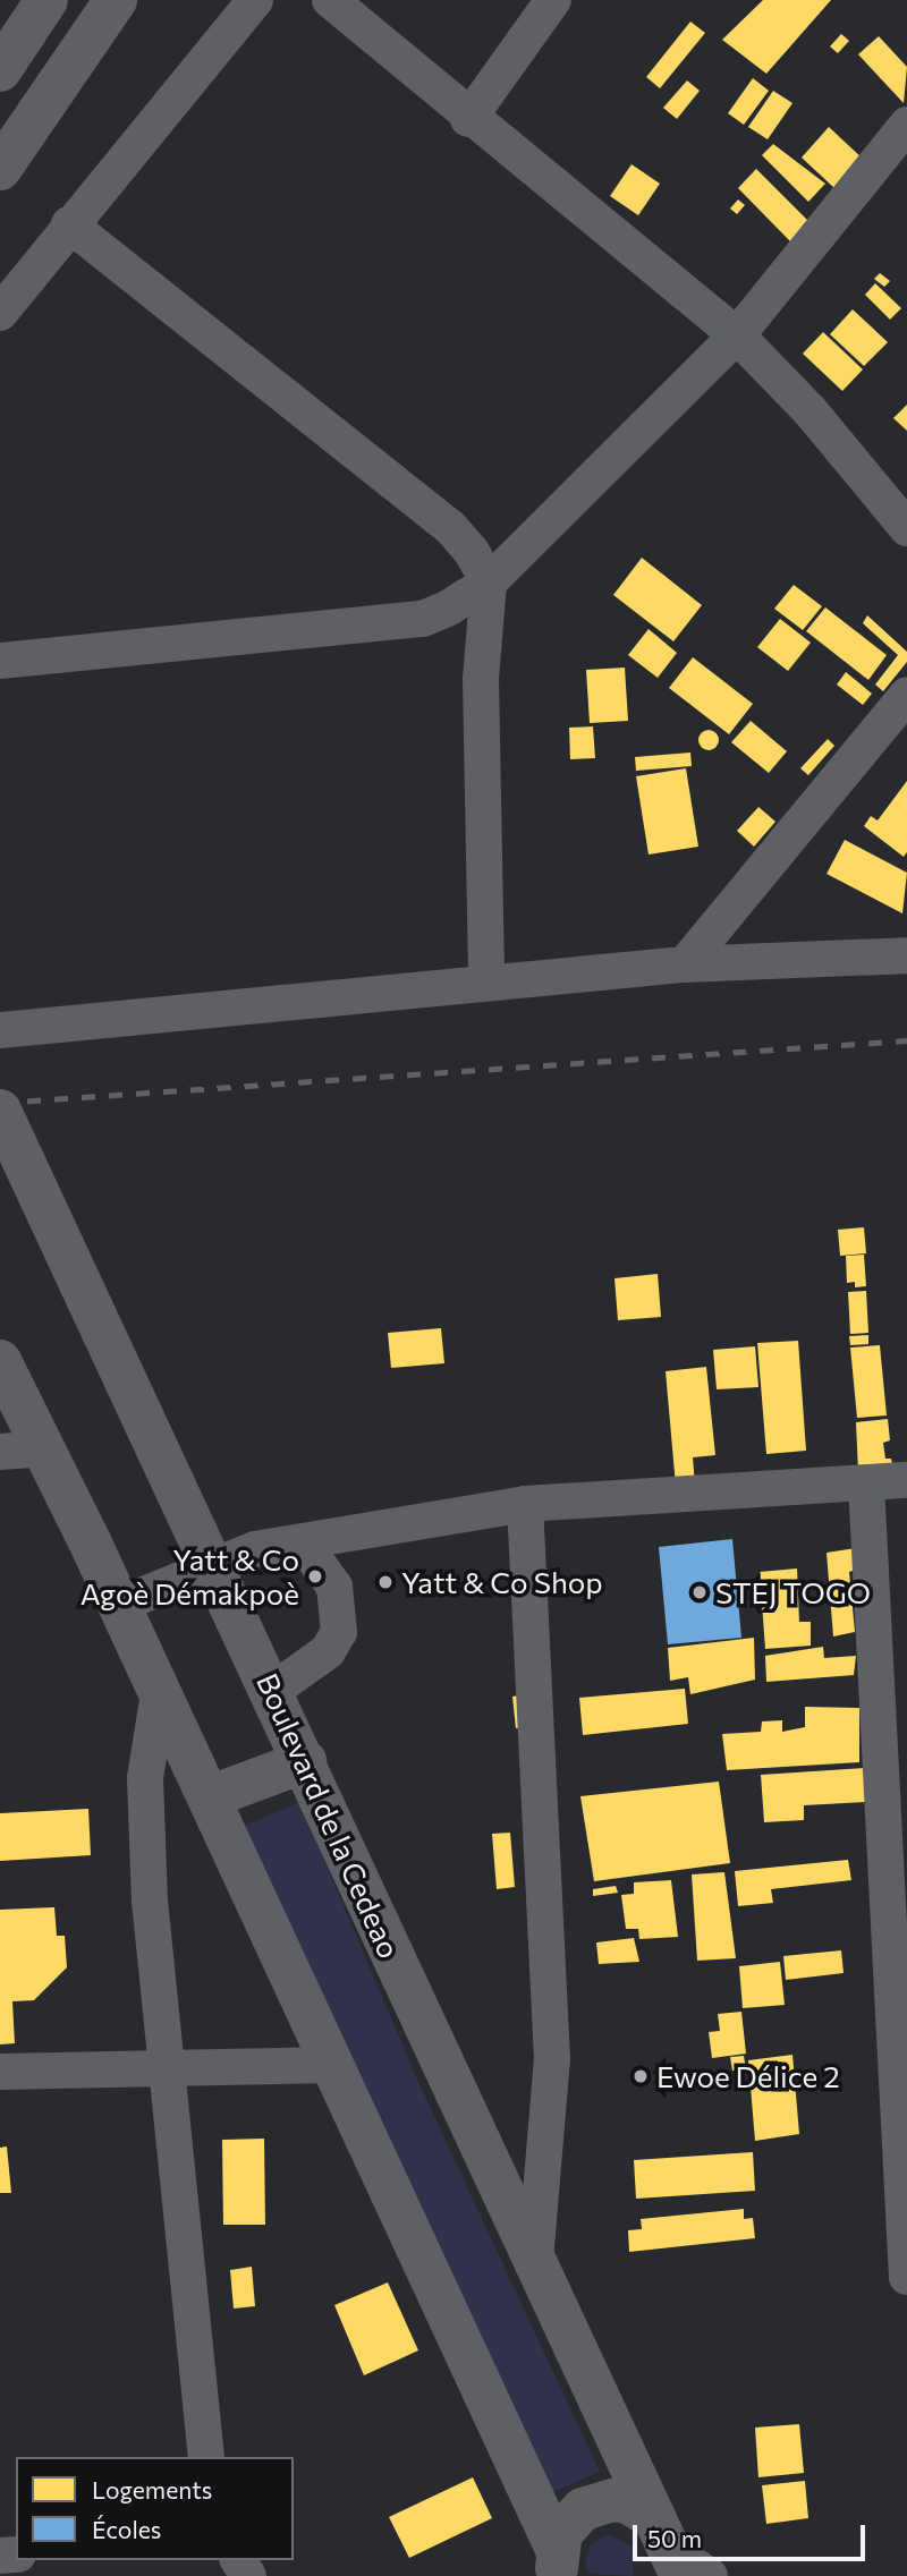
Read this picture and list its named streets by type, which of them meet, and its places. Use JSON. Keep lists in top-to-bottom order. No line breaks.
{"streets":{"main road":["Boulevard de la Cedeao"]},"places":["Yatt & Co Agoè Démakpoè","Yatt & Co Shop","STEJ TOGO","Ewoe Délice 2"],"legend":["Logements","Écoles"],"scale_bar":"50 m"}
